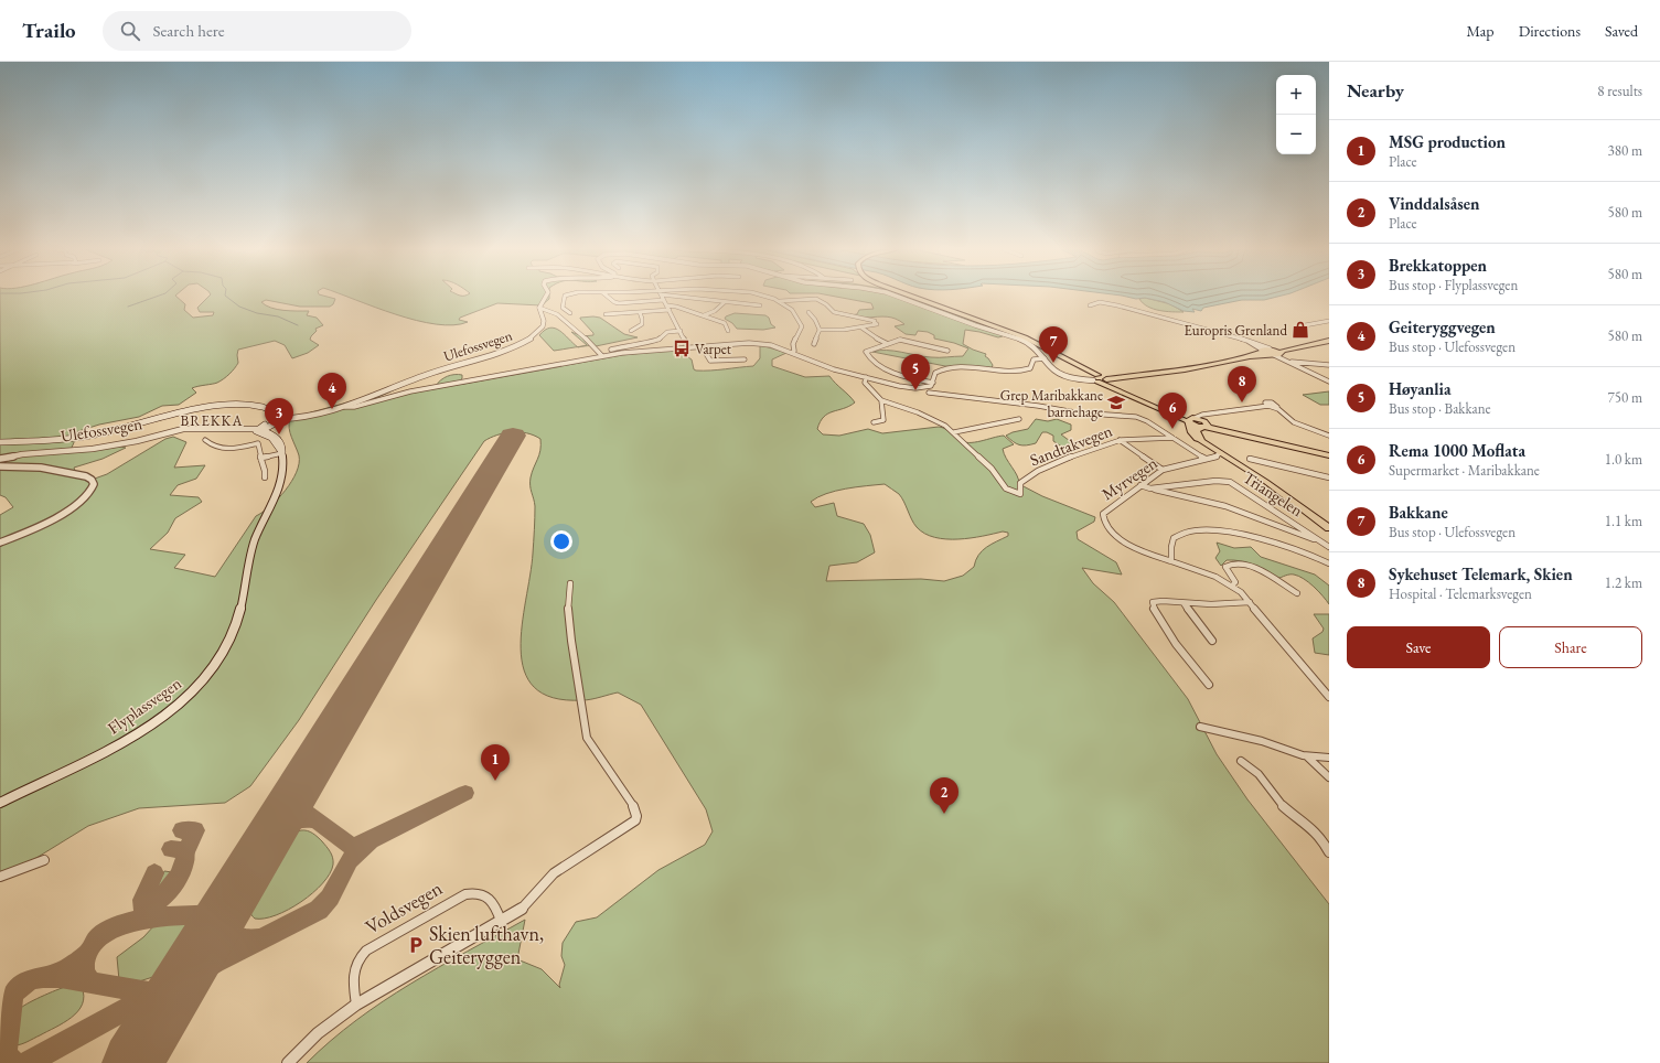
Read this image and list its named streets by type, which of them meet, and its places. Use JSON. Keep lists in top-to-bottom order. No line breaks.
{"streets":{"main road":["Ulefossvegen","Flyplassvegen"],"street":["Sandtakvegen","Myrvegen","Triangelen","Voldsvegen"]},"crossings":[["Myrvegen","Triangelen"]],"districts":["BREKKA"],"places":{"shop":["Europris Grenland"],"bus stop":["Varpet"],"school or university":["Grep Maribakkane barnehage"],"parking":["Skien lufthavn, Geiteryggen"]},"page":{"header":"Trailo","search":"Search here","nav":["Map","Directions","Saved"],"heading":["Nearby","8 results"],"map_buttons":["+","−"],"list":[{"mark":"1","name":"MSG production","note":"Place","value":"380 m"},{"mark":"2","name":"Vinddalsåsen","note":"Place","value":"580 m"},{"mark":"3","name":"Brekkatoppen","note":"Bus stop · Flyplassvegen","value":"580 m"},{"mark":"4","name":"Geiteryggvegen","note":"Bus stop · Ulefossvegen","value":"580 m"},{"mark":"5","name":"Høyanlia","note":"Bus stop · Bakkane","value":"750 m"},{"mark":"6","name":"Rema 1000 Moflata","note":"Supermarket · Maribakkane","value":"1.0 km"},{"mark":"7","name":"Bakkane","note":"Bus stop · Ulefossvegen","value":"1.1 km"},{"mark":"8","name":"Sykehuset Telemark, Skien","note":"Hospital · Telemarksvegen","value":"1.2 km"}],"pins":["7","5","8","4","6","3","1","2"],"buttons":["Save","Share"]}}
